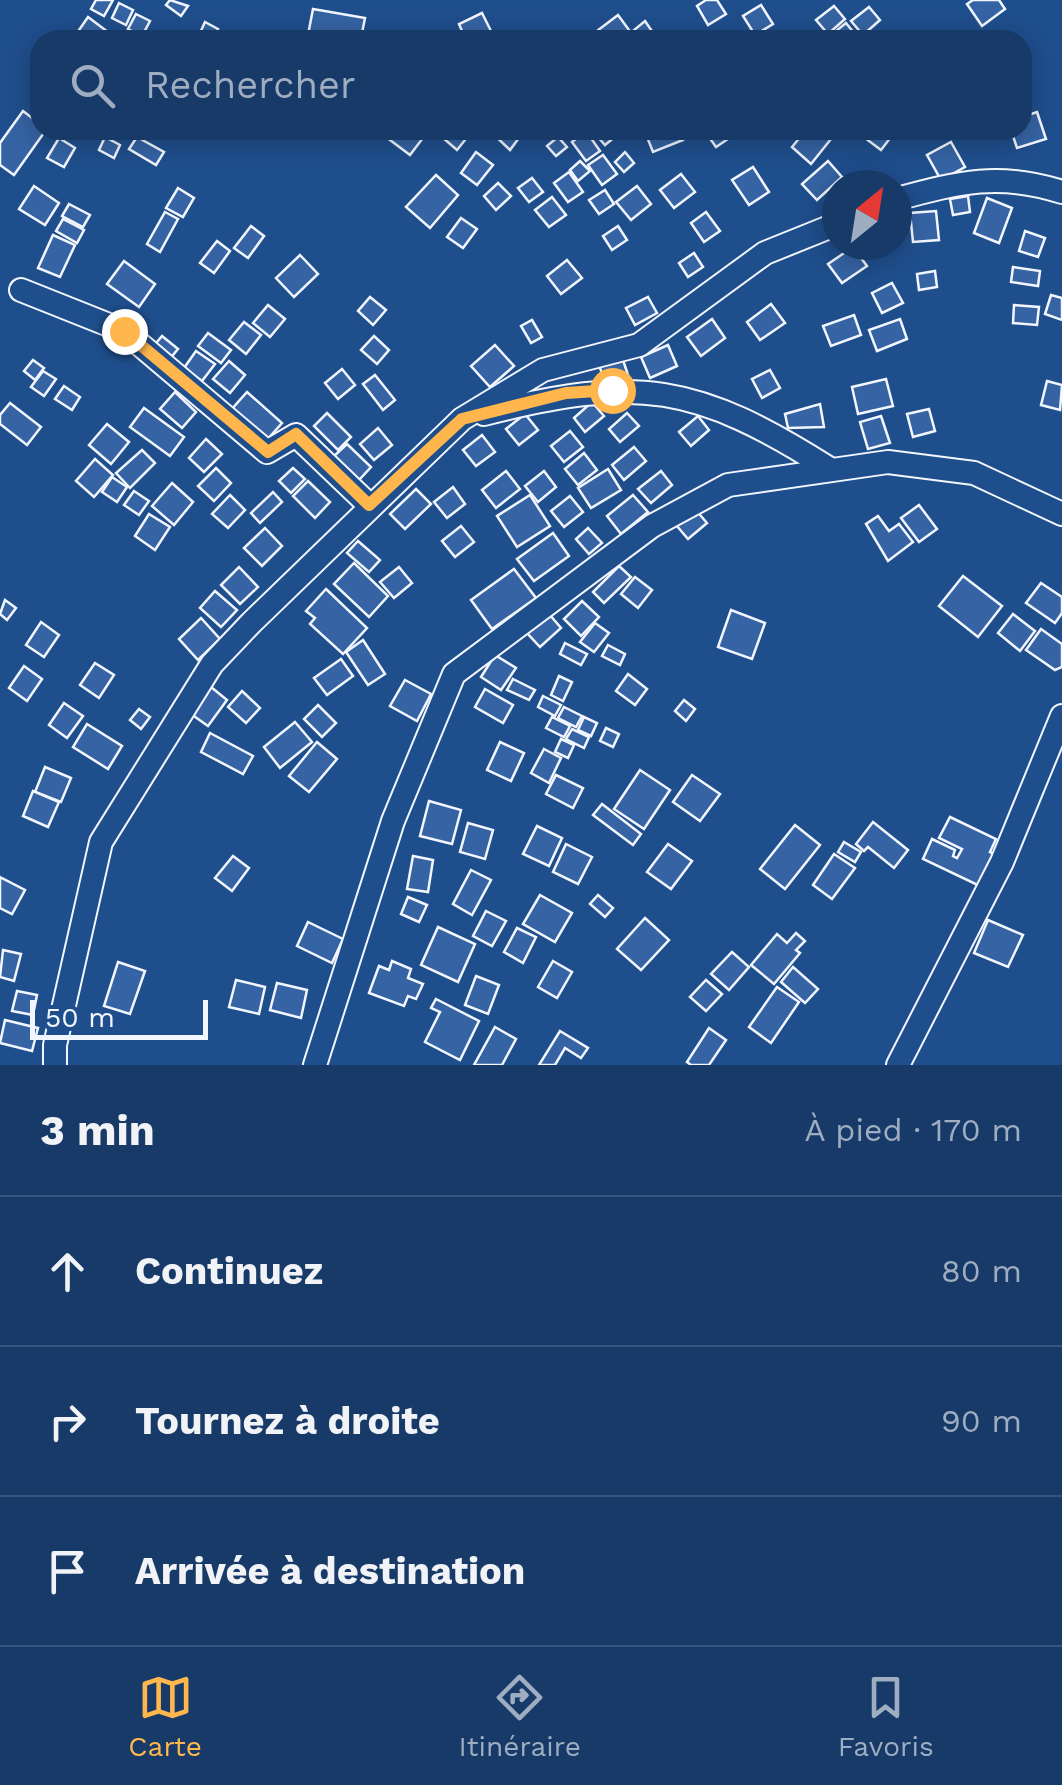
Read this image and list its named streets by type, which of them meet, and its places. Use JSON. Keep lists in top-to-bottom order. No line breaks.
{"scale_bar":"50 m","north":"top right","page":{"search":"Rechercher","scale":"50 m","heading":["3 min","À pied · 170 m"],"list":[["Continuez","80 m"],["Tournez à droite","90 m"],"Arrivée à destination"],"nav":["Carte","Itinéraire","Favoris"]}}
